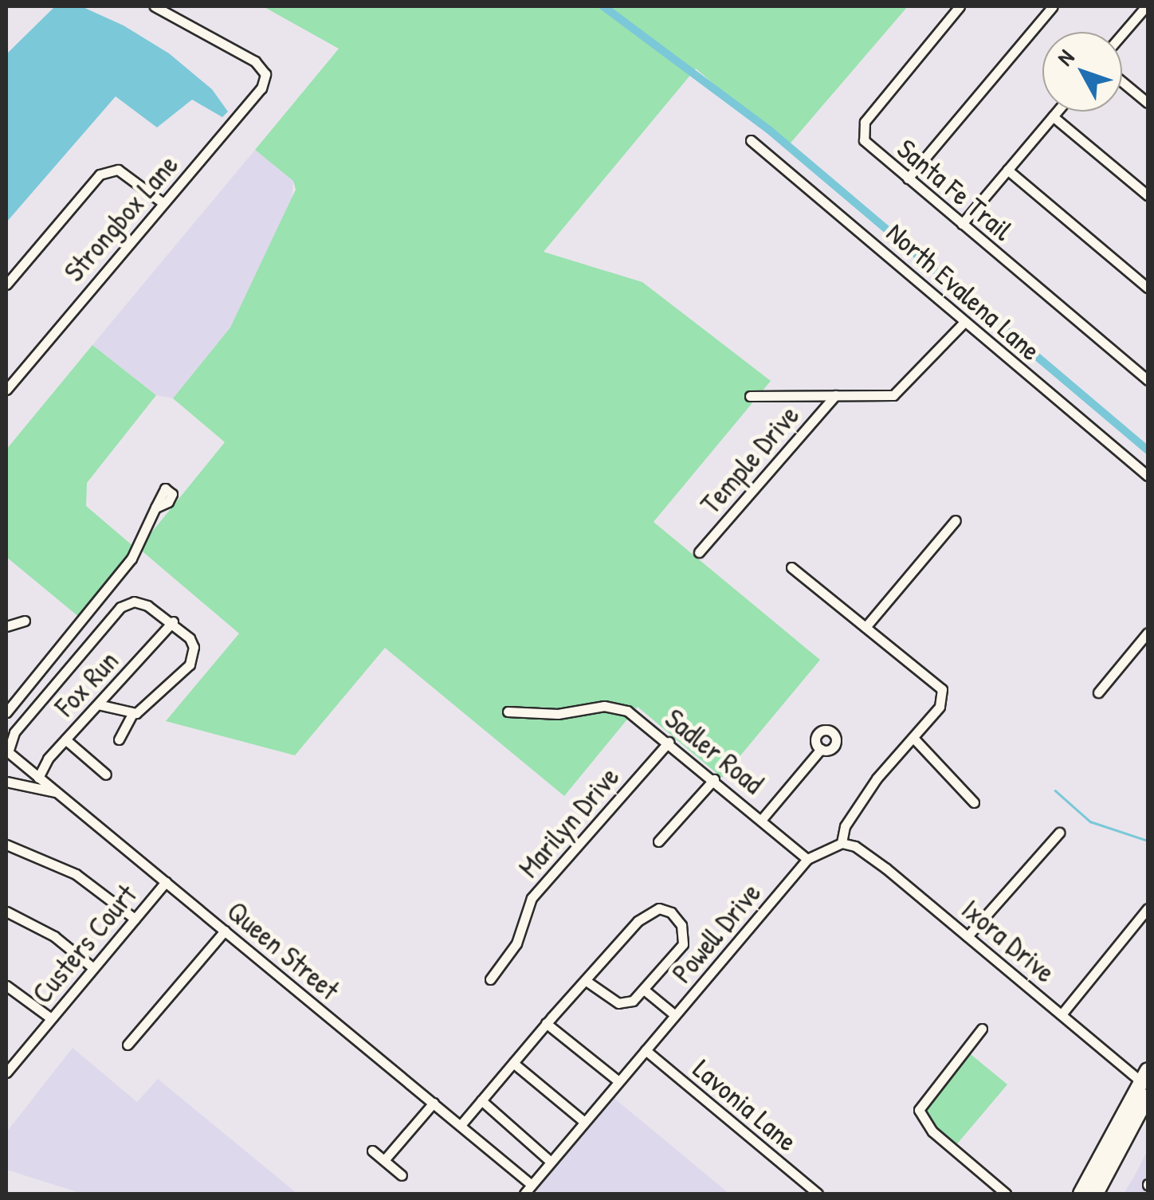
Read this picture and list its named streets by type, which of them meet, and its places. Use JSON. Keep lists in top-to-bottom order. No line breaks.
{"streets":{"street":["Santa Fe Trail","Strongbox Lane","North Evalena Lane","Temple Drive","Fox Run","Sadler Road","Marilyn Drive","Powell Drive","Ixora Drive","Custers Court","Queen Street","Lavonia Lane"]},"crossings":[["Fox Run","Queen Street"],["Sadler Road","Marilyn Drive"],["Sadler Road","Powell Drive"],["Powell Drive","Ixora Drive"],["Powell Drive","Queen Street"],["Powell Drive","Lavonia Lane"],["Custers Court","Queen Street"]],"north":"top left"}
